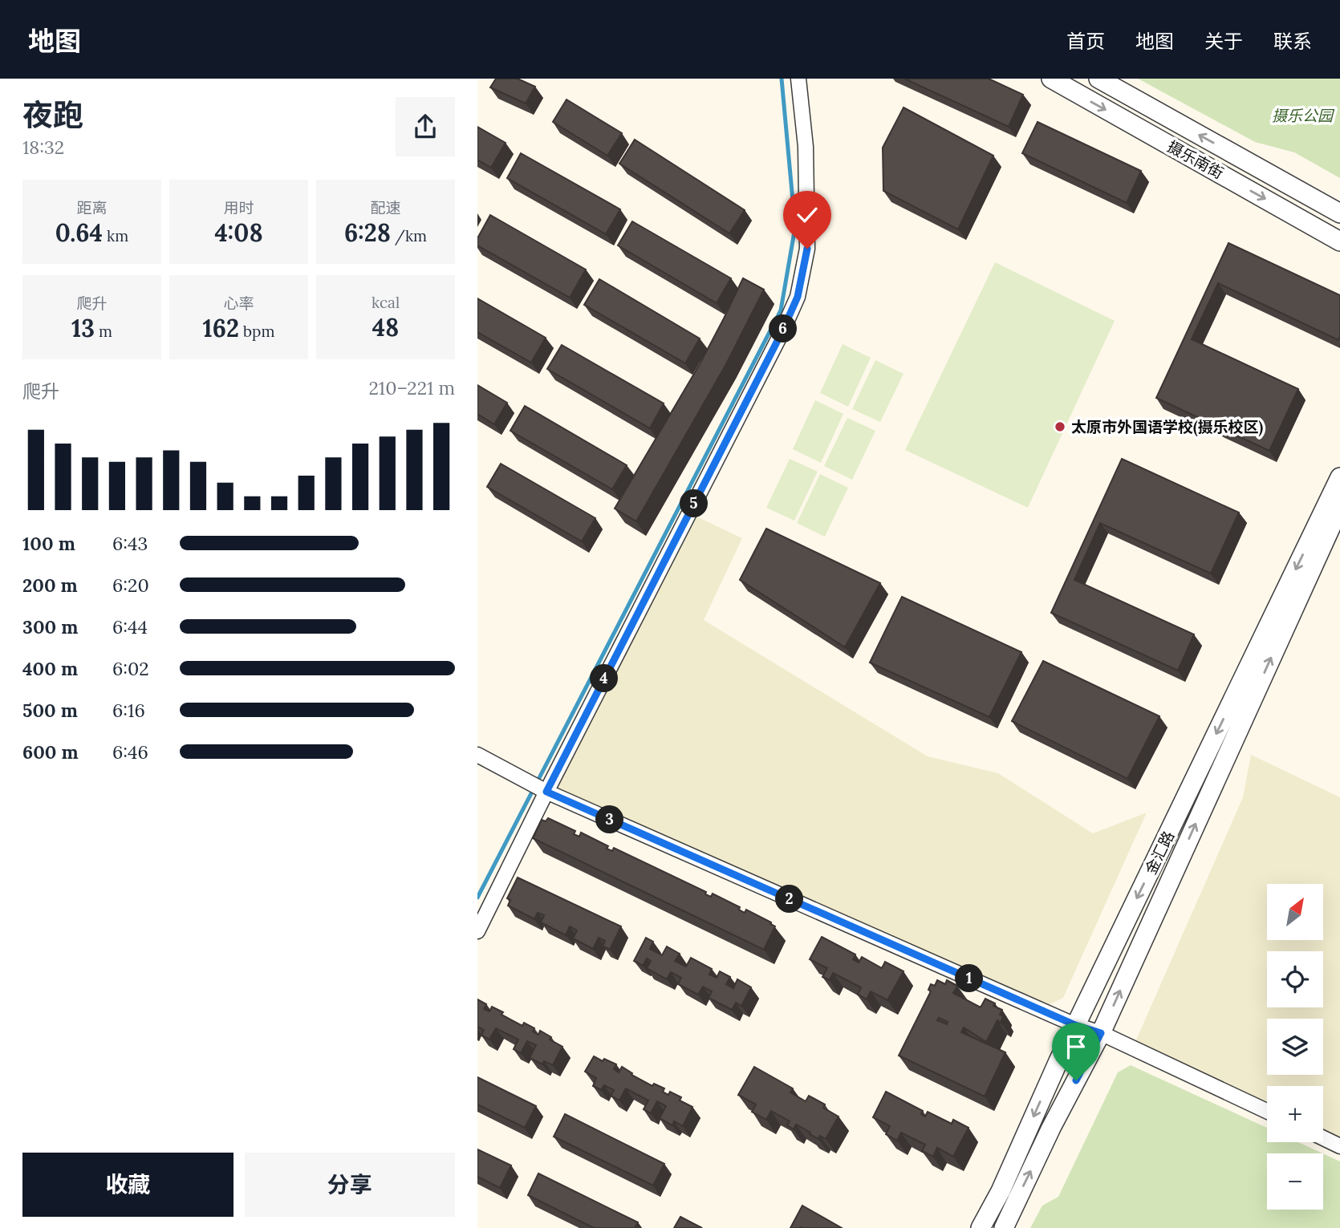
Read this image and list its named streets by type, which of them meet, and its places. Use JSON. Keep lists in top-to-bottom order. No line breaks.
{"streets":{"street":["摄乐南街","金汇路"]},"parks":["摄乐公园"],"places":["太原市外国语学校(摄乐校区)"],"north":"top right","page":{"header":"地图","nav":["首页","地图","关于","联系"],"heading":["夜跑","18:32"],"stats":[["距离","0.64 km"],["用时","4:08"],["配速","6:28 /km"],["爬升","13 m"],["心率","162 bpm"],["kcal","48"]],"pins":["6","5","4","3","2","1"],"chart":["爬升","210–221 m"],"list":[{"name":"100 m","note":"6:43"},{"name":"200 m","note":"6:20"},{"name":"300 m","note":"6:44"},{"name":"400 m","note":"6:02"},{"name":"500 m","note":"6:16"},{"name":"600 m","note":"6:46"}],"map_buttons":["+","−"],"buttons":["收藏","分享"]}}
